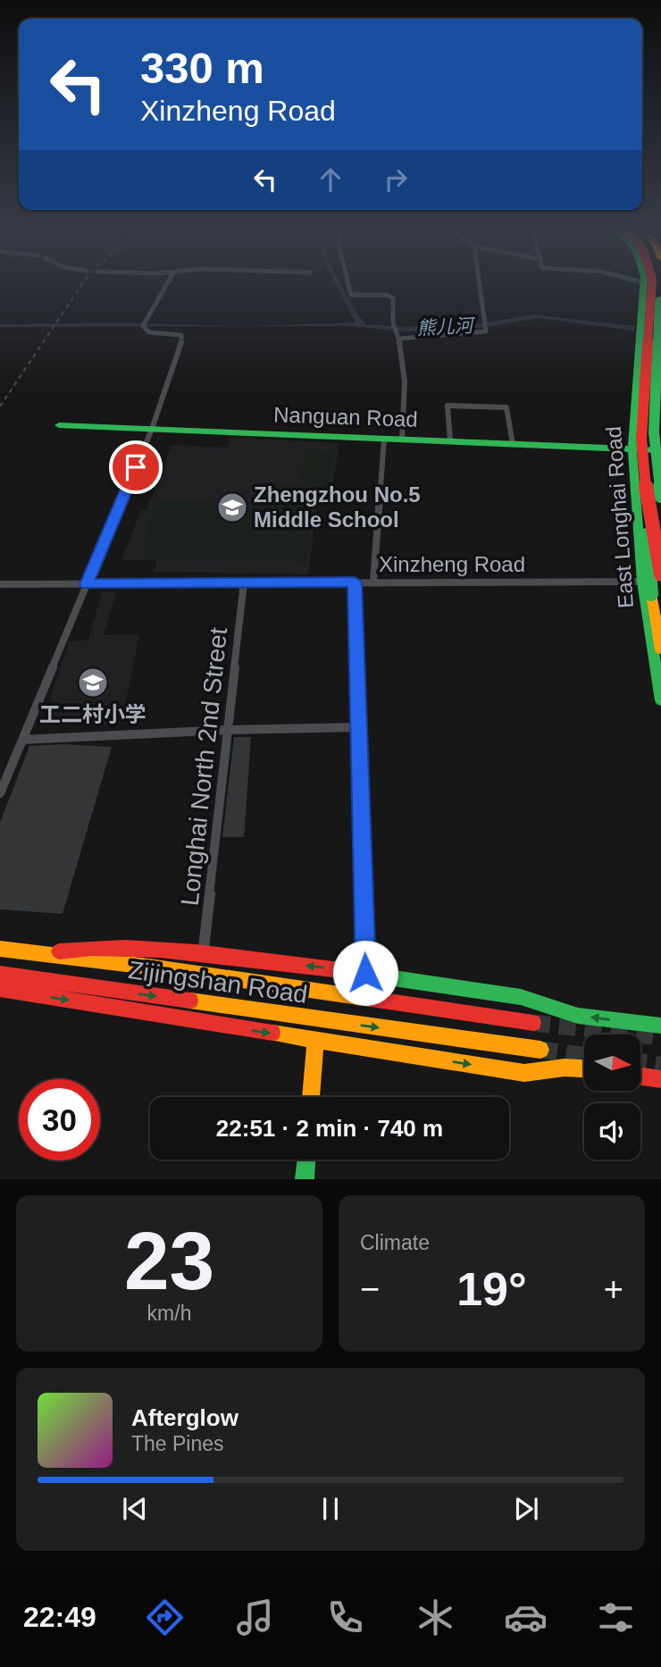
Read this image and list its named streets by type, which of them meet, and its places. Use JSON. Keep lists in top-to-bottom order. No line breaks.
{"streets":{"main road":["Nanguan Road","East Longhai Road","Zijingshan Road"],"street":["Xinzheng Road","Longhai North 2nd Street"]},"crossings":[["Nanguan Road","East Longhai Road"],["East Longhai Road","Xinzheng Road"],["Xinzheng Road","Longhai North 2nd Street"]],"water":["熊儿河"],"places":{"school or university":["Zhengzhou No.5 Middle School","工二村小学"]},"north":"right","page":{"turn":["330 m","Xinzheng Road"],"limit":"30","trip":"22:51 · 2 min · 740 m","tile":[["23","km/h"],"Climate"],"heat":["−","19°","+"],"song":["Afterglow","The Pines"],"tabs":"22:49"}}
